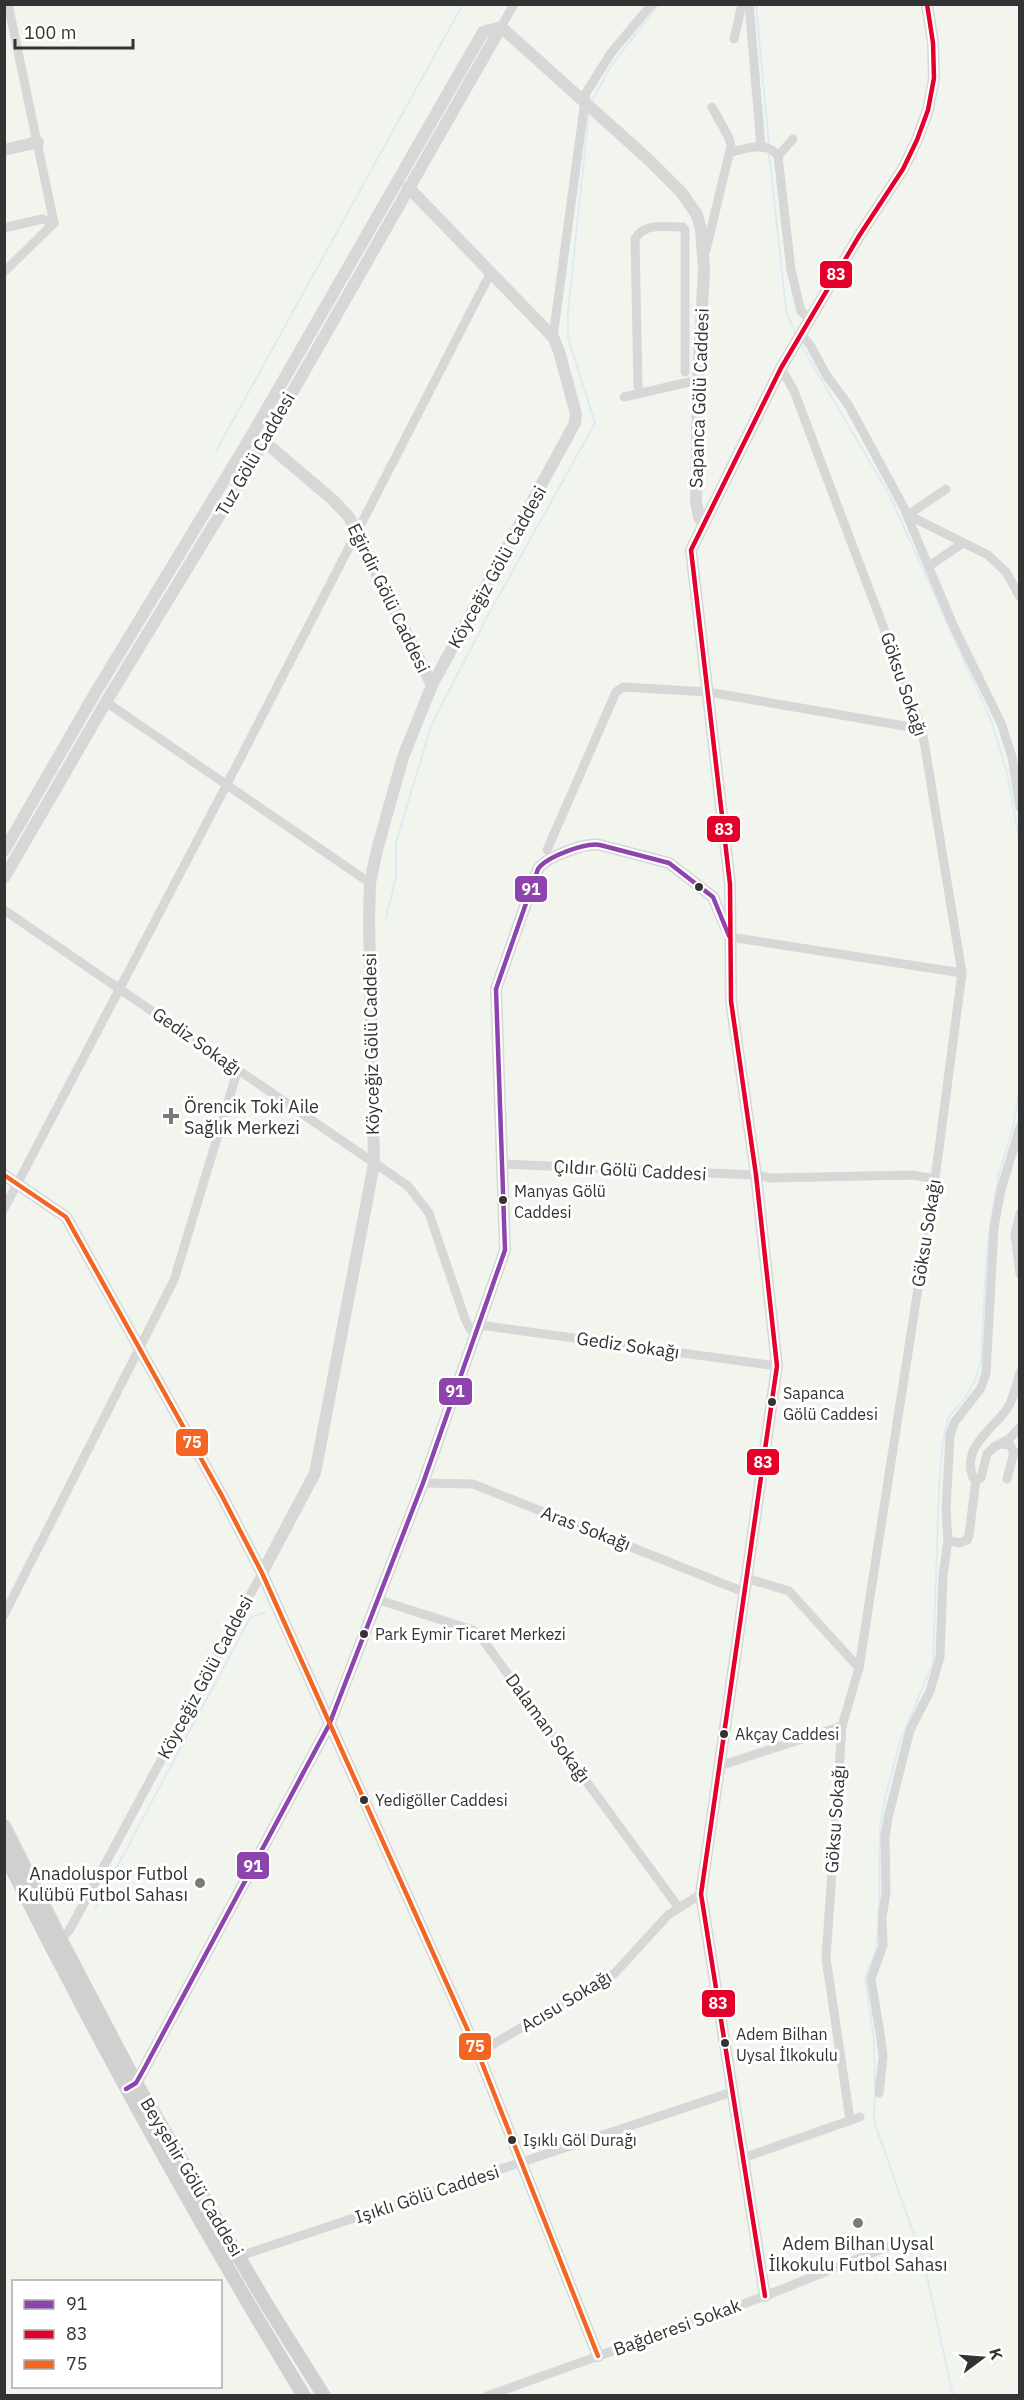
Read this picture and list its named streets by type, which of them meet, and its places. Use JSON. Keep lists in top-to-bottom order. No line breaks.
{"streets":{"main road":["Beyşehir Gölü Caddesi"],"street":["Sapanca Gölü Caddesi","Tuz Gölü Caddesi","Köyceğiz Gölü Caddesi","Eğirdir Gölü Caddesi","Göksu Sokağı","Gediz Sokağı","Çıldır Gölü Caddesi","Aras Sokağı","Dalaman Sokağı","Acısu Sokağı","Işıklı Gölü Caddesi","Bağderesi Sokak"]},"crossings":[["Sapanca Gölü Caddesi","Tuz Gölü Caddesi"],["Tuz Gölü Caddesi","Köyceğiz Gölü Caddesi"],["Tuz Gölü Caddesi","Eğirdir Gölü Caddesi"],["Köyceğiz Gölü Caddesi","Eğirdir Gölü Caddesi"],["Köyceğiz Gölü Caddesi","Gediz Sokağı"],["Köyceğiz Gölü Caddesi","Beyşehir Gölü Caddesi"],["Göksu Sokağı","Çıldır Gölü Caddesi"],["Dalaman Sokağı","Acısu Sokağı"],["Beyşehir Gölü Caddesi","Işıklı Gölü Caddesi"]],"places":{"health":["Örencik Toki Aile Sağlık Merkezi"],"other":["Manyas Gölü Caddesi","Sapanca Gölü Caddesi","Park Eymir Ticaret Merkezi","Akçay Caddesi","Yedigöller Caddesi","Anadoluspor Futbol Kulübü Futbol Sahası","Adem Bilhan Uysal İlkokulu","Işıklı Göl Durağı","Adem Bilhan Uysal İlkokulu Futbol Sahası"]},"lines":["transit line 83","transit line 91","transit line 75"],"legend":["91","83","75"],"scale_bar":"100 m","north":"right"}
